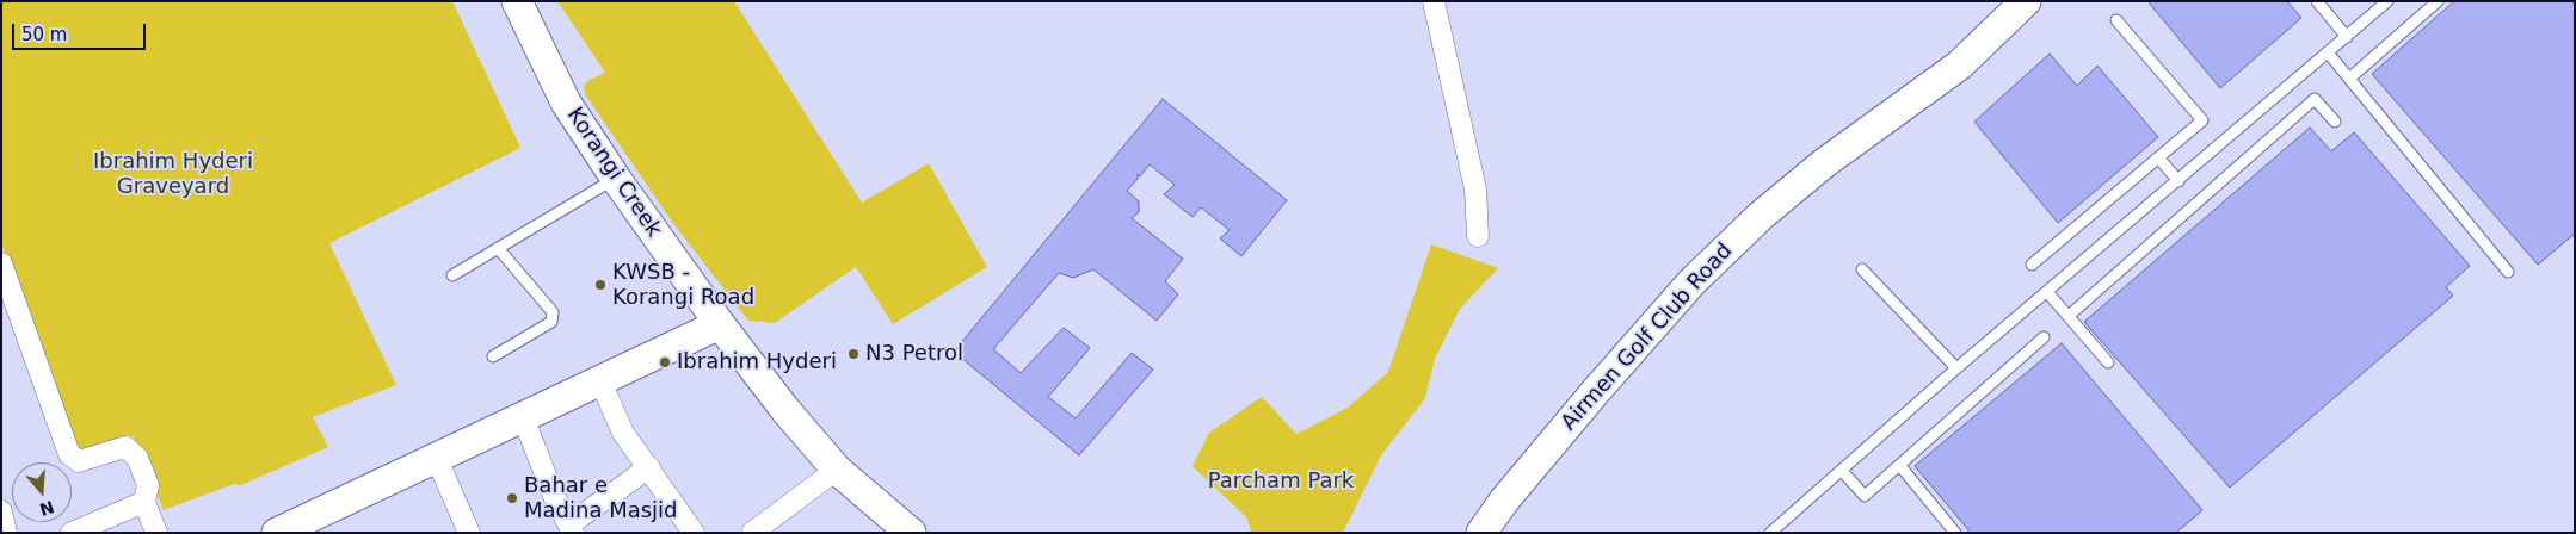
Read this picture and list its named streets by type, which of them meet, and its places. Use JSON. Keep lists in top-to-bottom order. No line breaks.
{"streets":{"street":["Korangi Creek","Airmen Golf Club Road"]},"parks":["Ibrahim Hyderi Graveyard","Parcham Park"],"places":["KWSB - Korangi Road","N3 Petrol","Ibrahim Hyderi","Bahar e Madina Masjid"],"scale_bar":"50 m","north":"bottom"}
